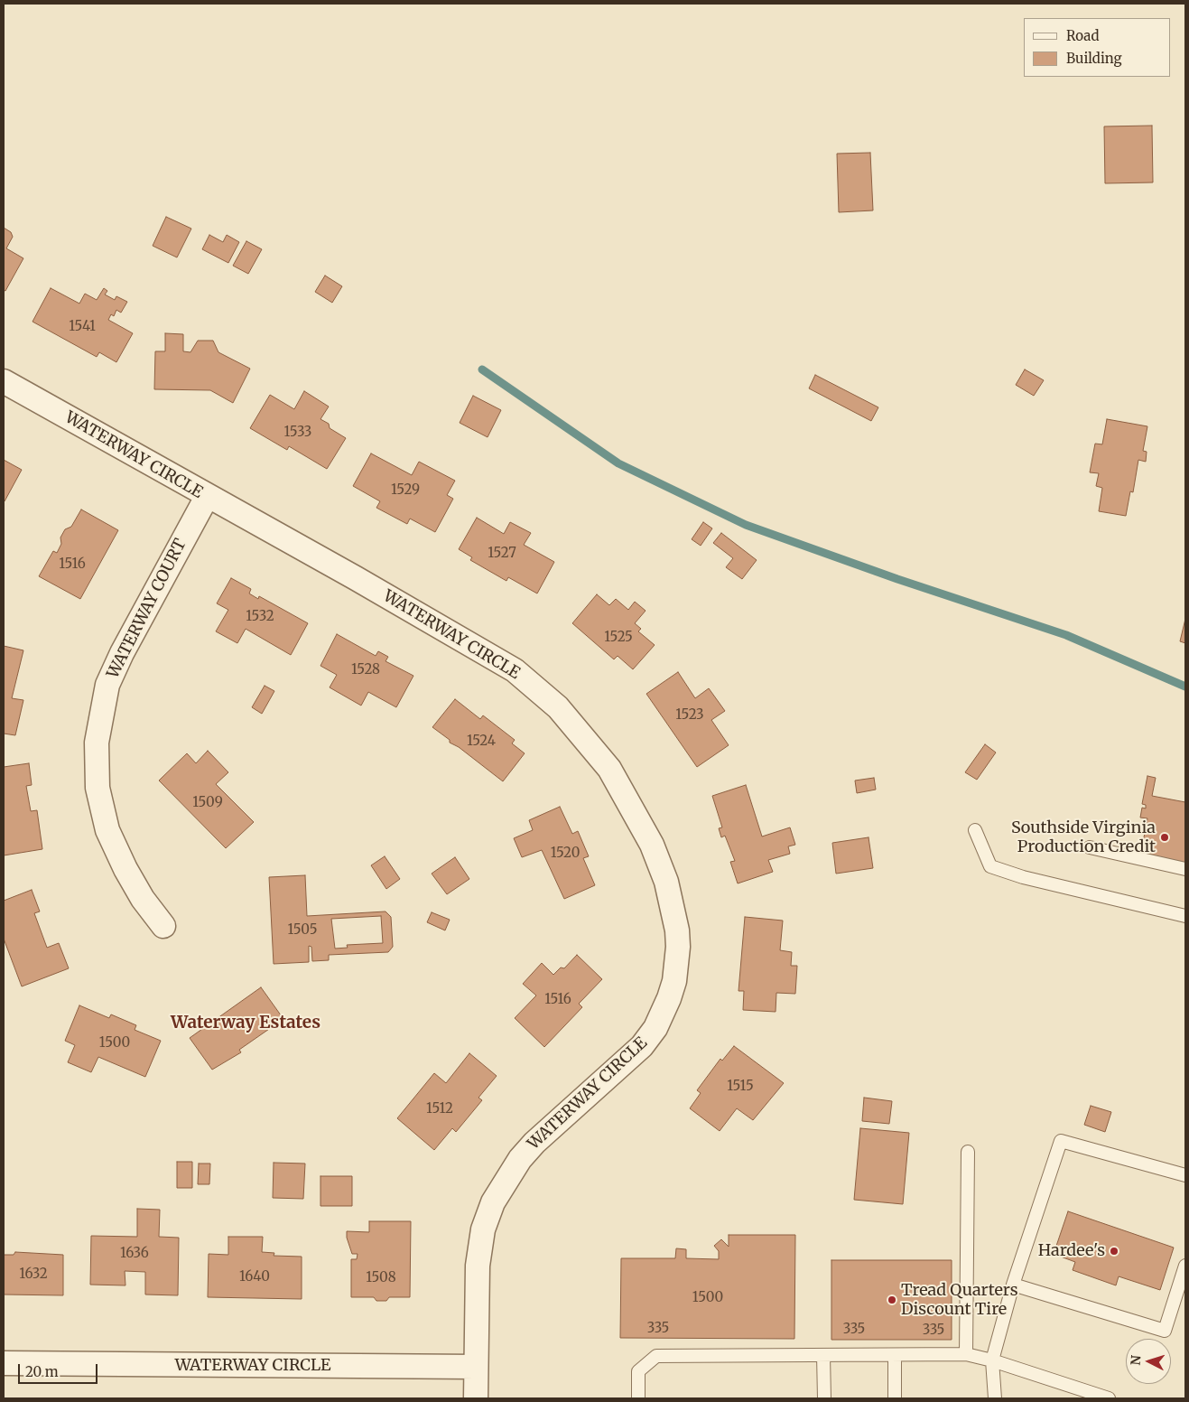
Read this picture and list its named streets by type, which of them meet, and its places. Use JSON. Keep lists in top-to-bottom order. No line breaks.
{"streets":{"street":["WATERWAY CIRCLE","WATERWAY COURT"]},"crossings":[["WATERWAY CIRCLE","WATERWAY COURT"]],"districts":["Waterway Estates"],"places":["Southside Virginia Production Credit","Hardee's","Tread Quarters Discount Tire"],"house_numbers":["1541","1533","1529","1527","1516","1532","1525","1528","1523","1524","1509","1520","1505","1516","1500","1515","1512","1636","1632","1640","1508","1500","335","335","335"],"legend":["Road","Building"],"scale_bar":"20 m","north":"left"}
